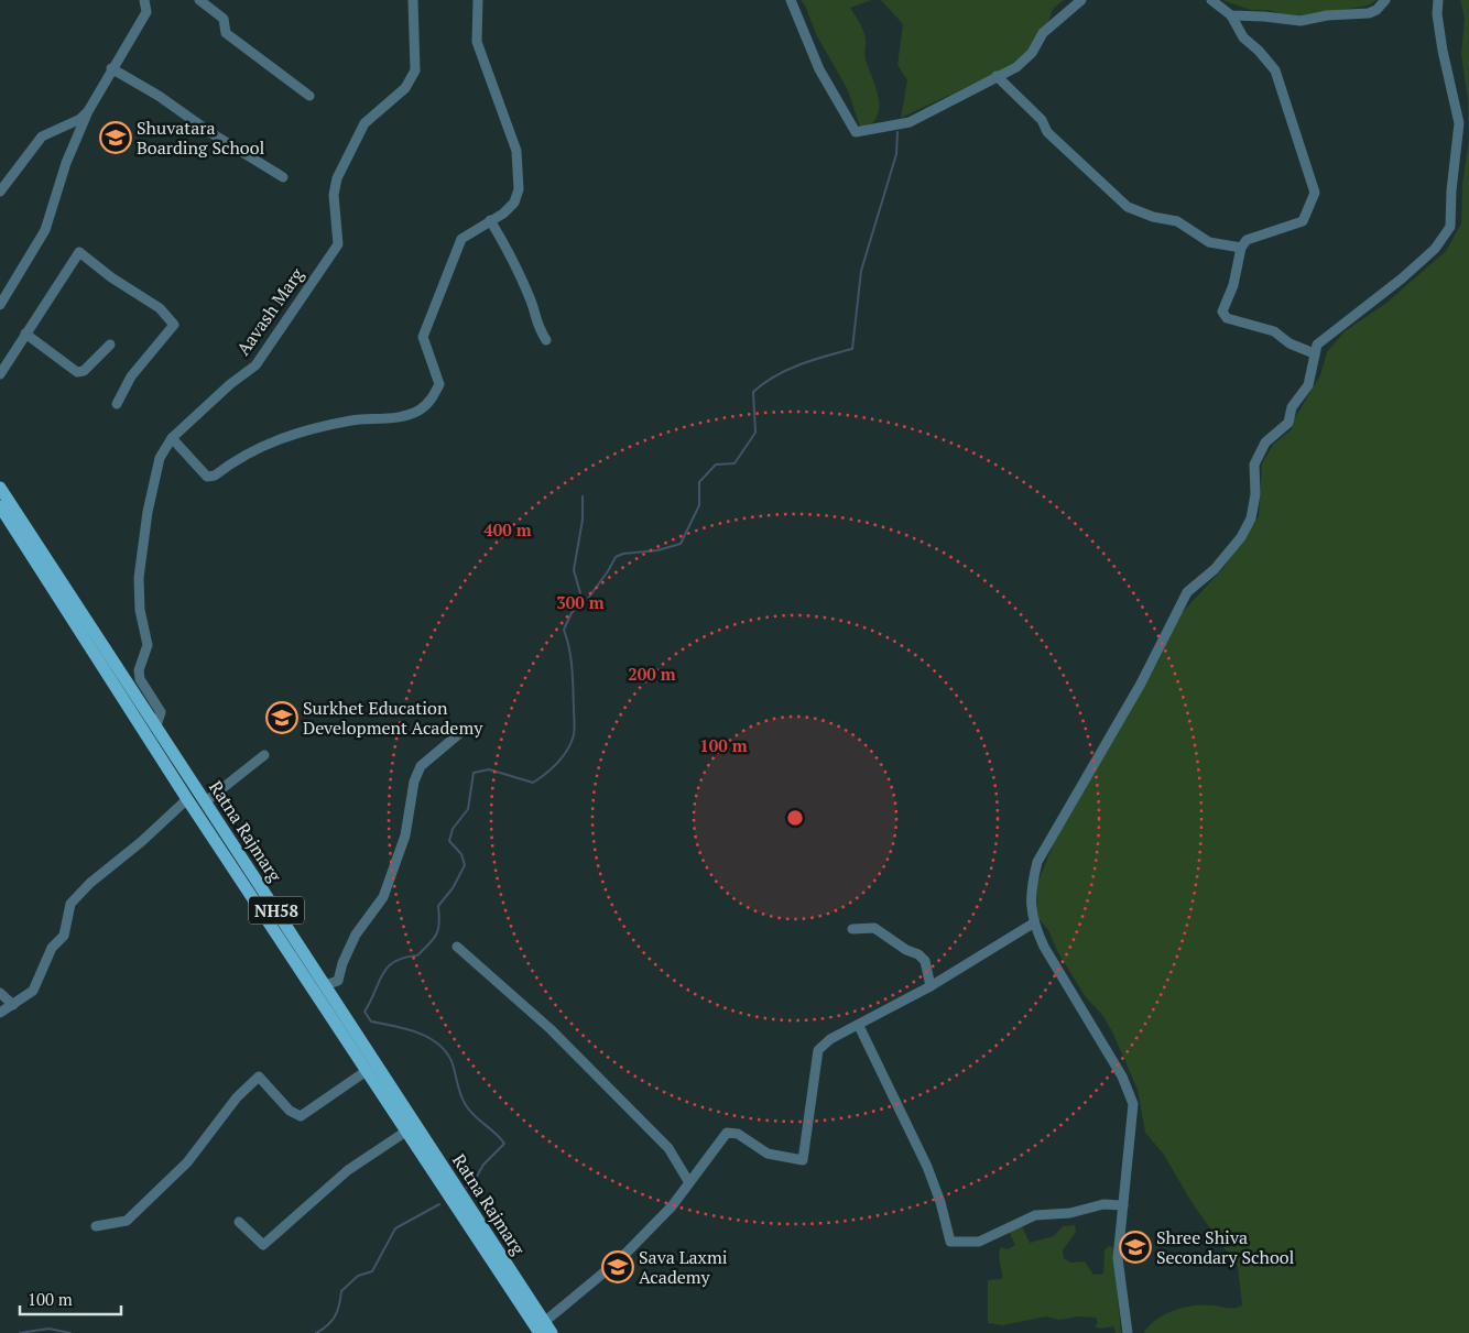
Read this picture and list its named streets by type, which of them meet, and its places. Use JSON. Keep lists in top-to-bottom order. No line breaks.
{"streets":{"main road":["Ratna Rajmarg","NH58"],"street":["Aavash Marg"]},"crossings":[["Aavash Marg","Ratna Rajmarg"]],"places":{"school or university":["Shuvatara Boarding School","Surkhet Education Development Academy","Shree Shiva Secondary School","Sava Laxmi Academy"]},"scale_bar":"100 m","rings":["400 m","300 m","200 m","100 m"]}
